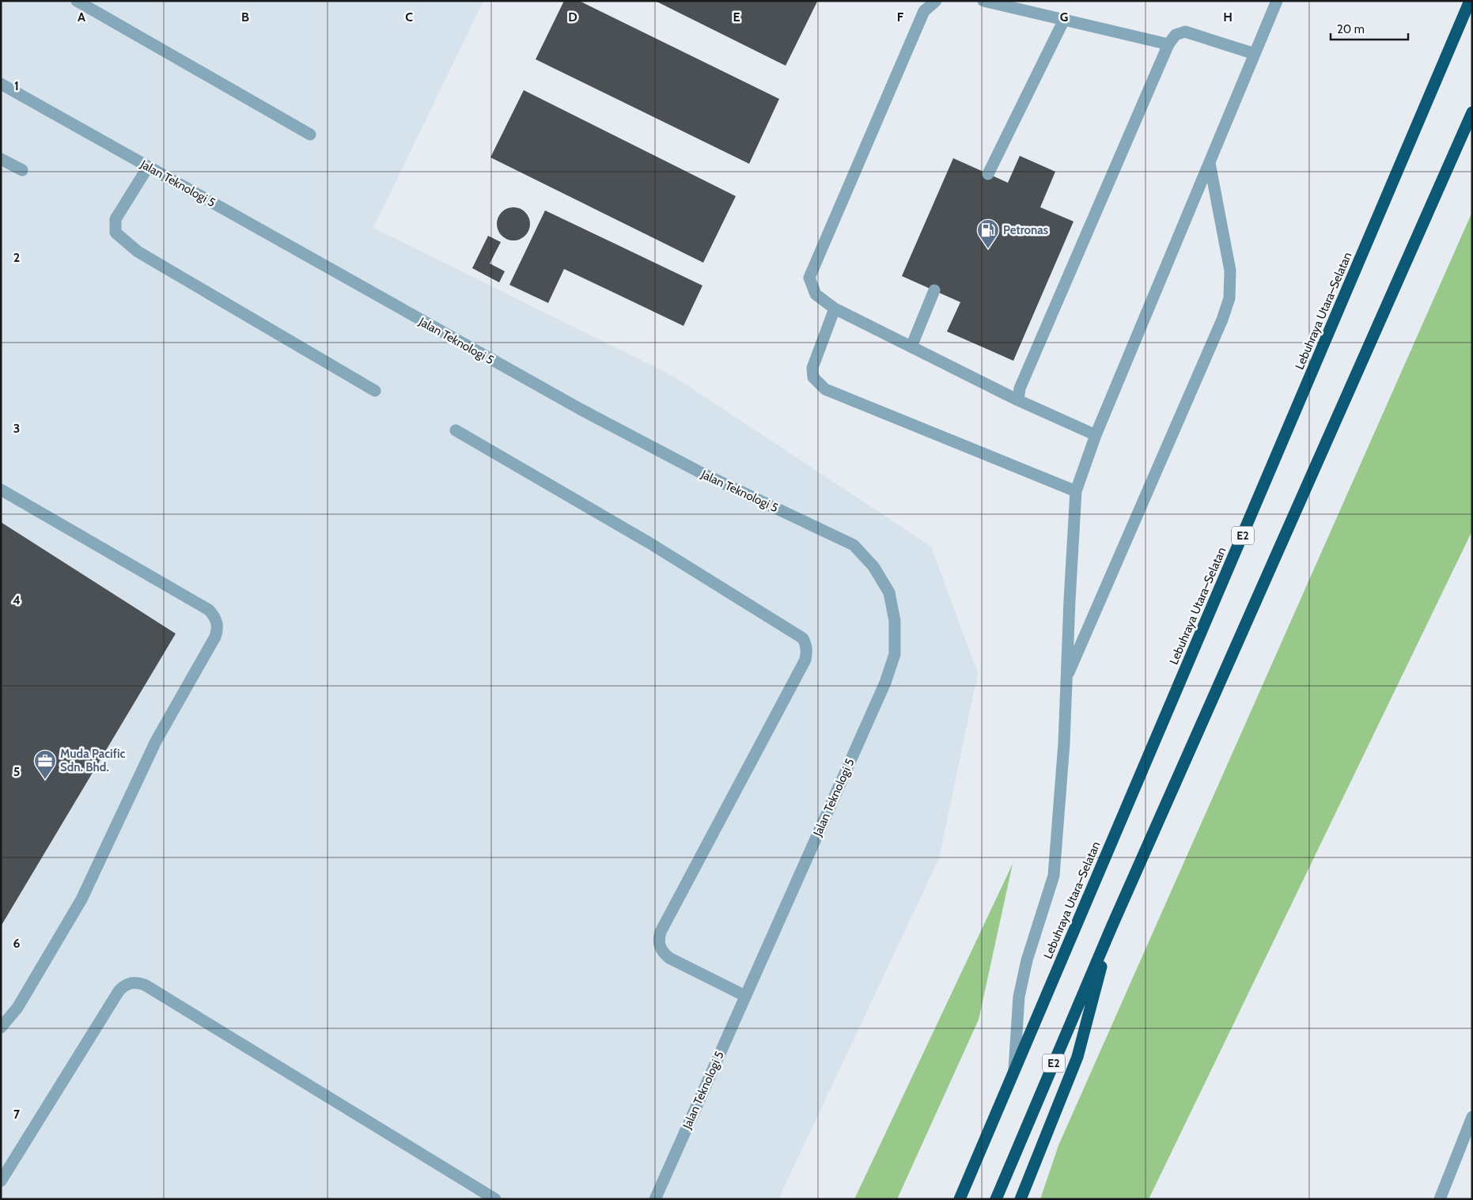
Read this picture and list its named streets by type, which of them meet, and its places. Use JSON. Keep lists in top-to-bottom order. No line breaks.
{"streets":{"highway":["Lebuhraya Utara–Selatan","E2"],"street":["Jalan Teknologi 5"]},"places":{"fuel station":["Petronas"],"office":["Muda Pacific Sdn. Bhd."]},"scale_bar":"20 m","grid":{"columns":["A","B","C","D","E","F","G","H"],"rows":["1","2","3","4","5","6","7"]}}
